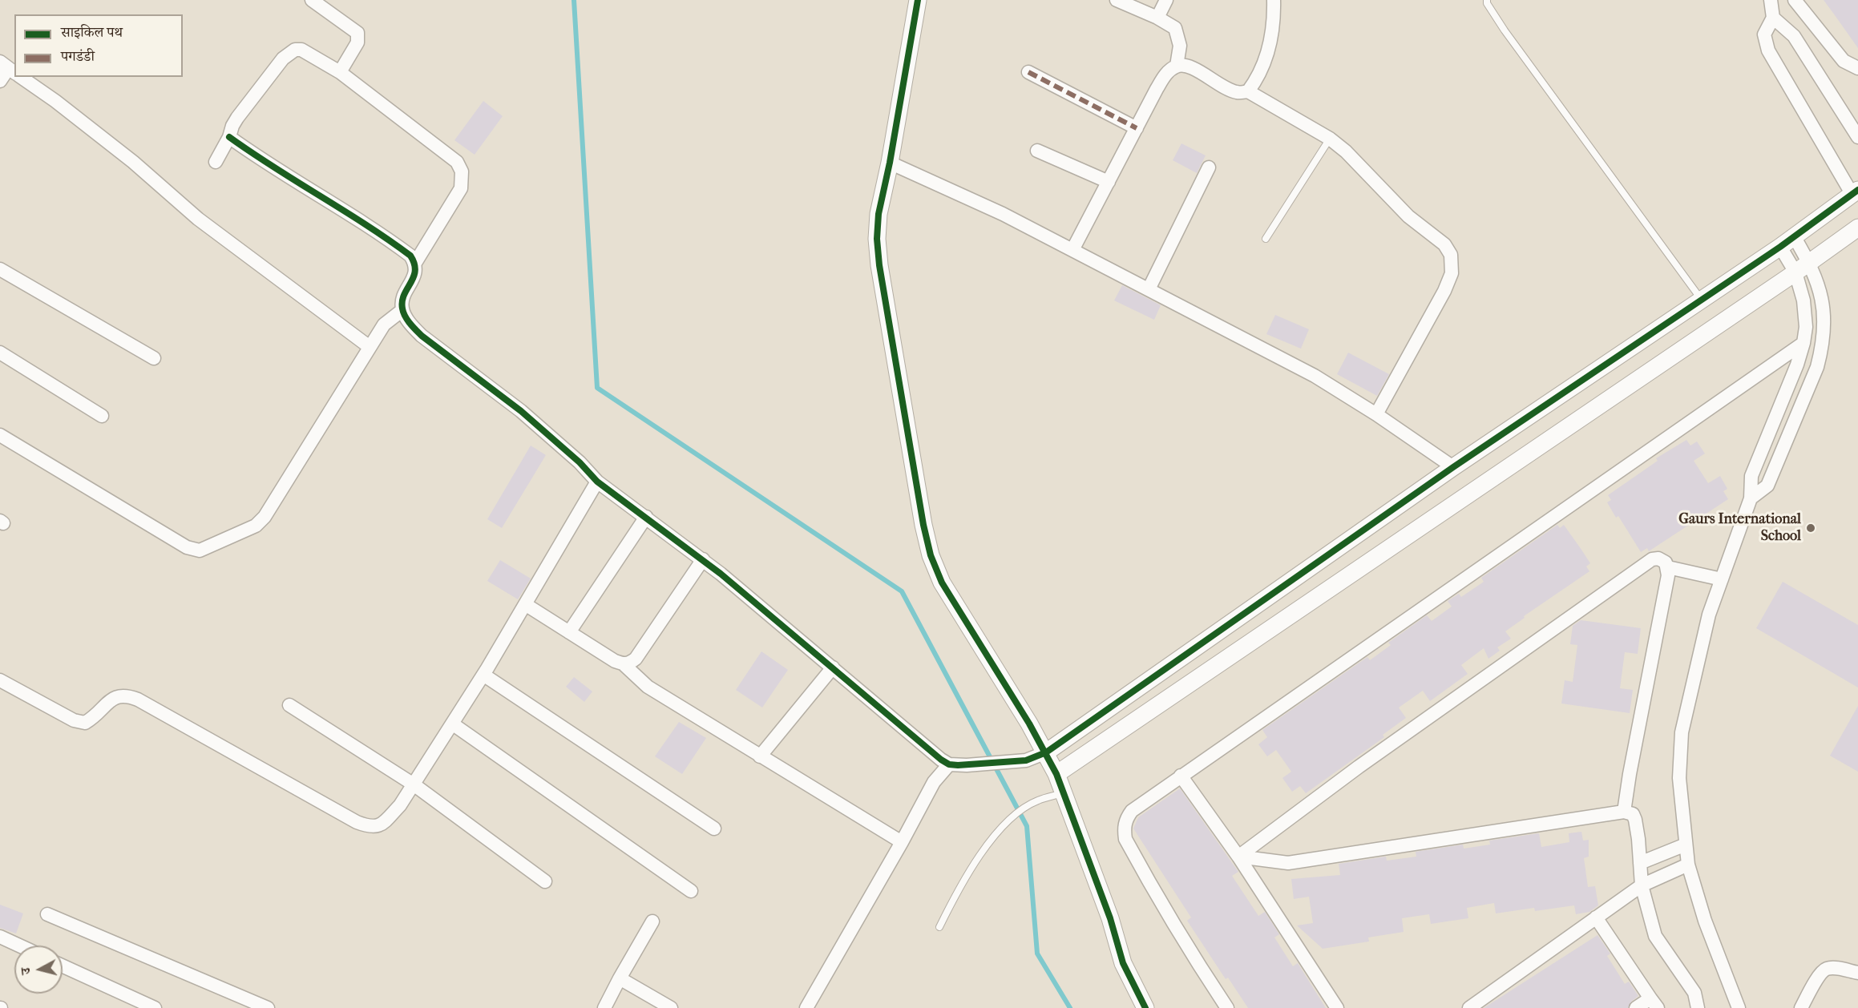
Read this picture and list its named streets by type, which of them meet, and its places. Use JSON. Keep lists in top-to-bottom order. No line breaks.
{"places":["Gaurs International School"],"legend":["साइकिल पथ","पगडंडी"],"north":"left"}
